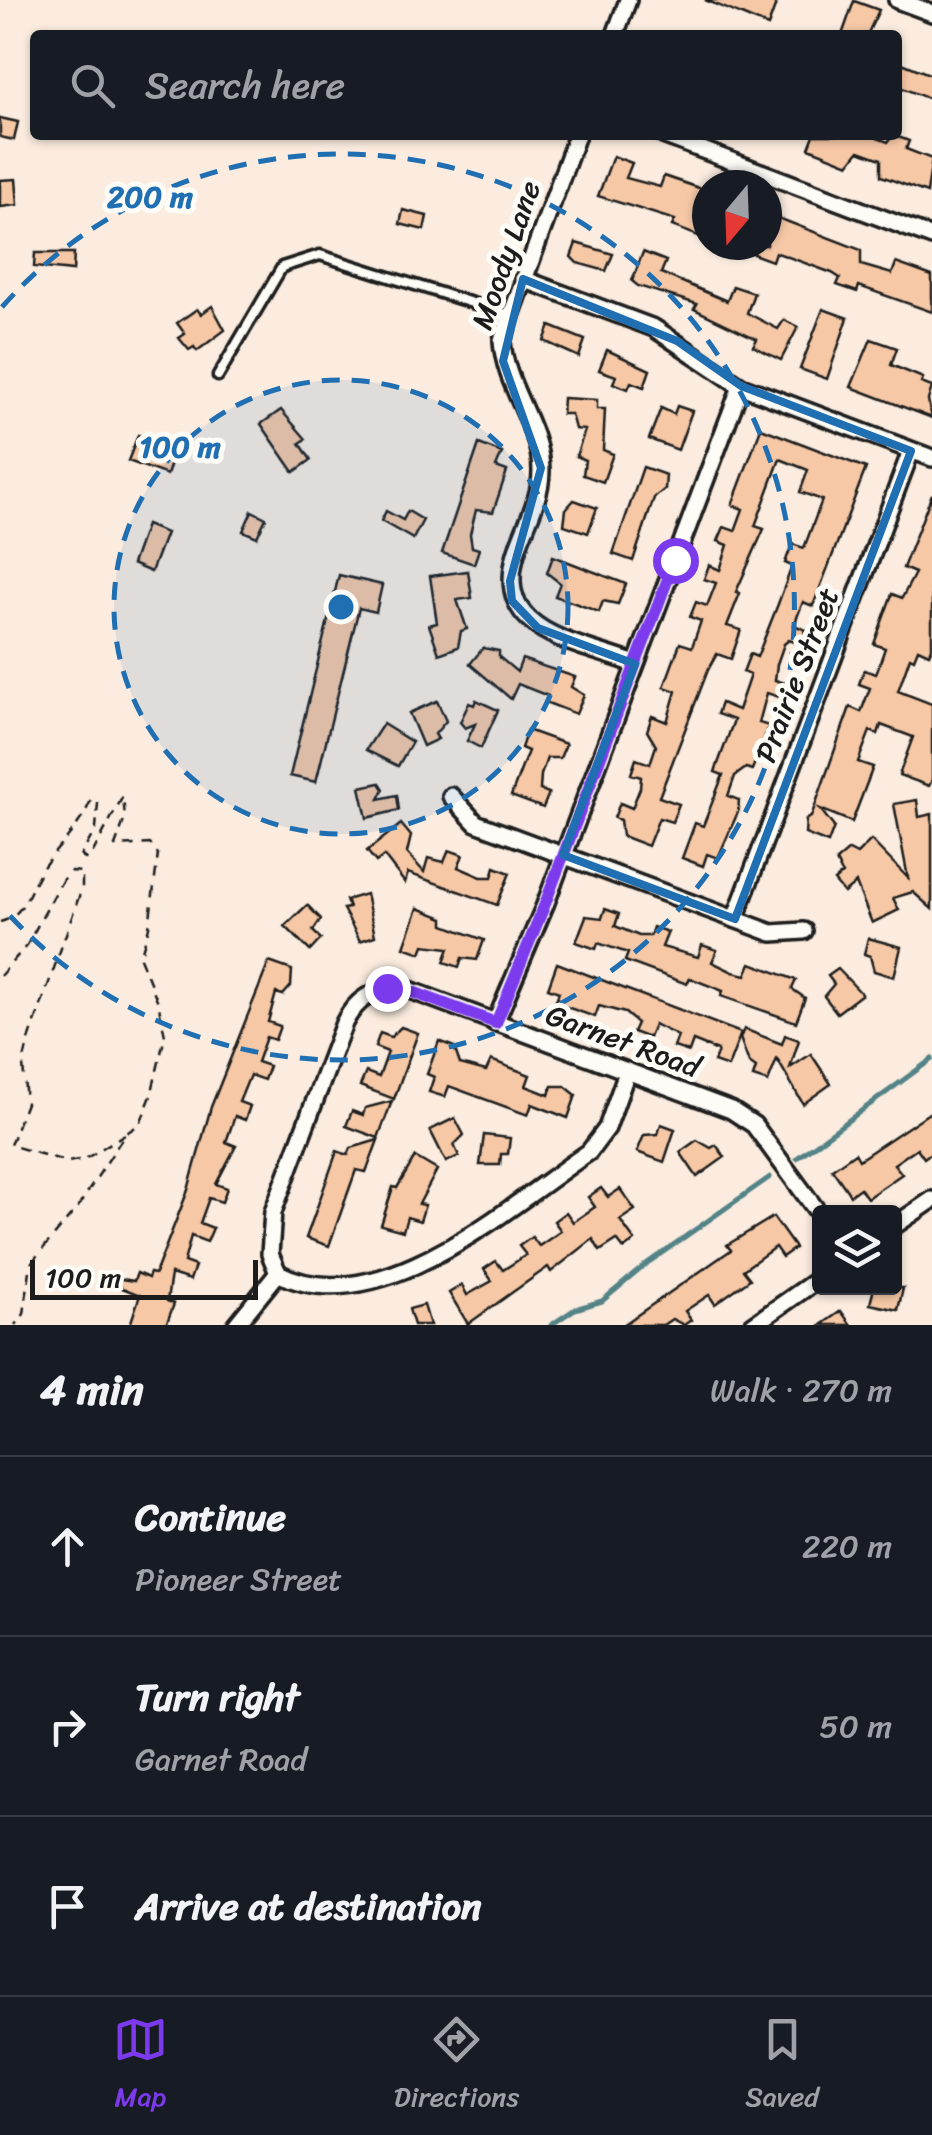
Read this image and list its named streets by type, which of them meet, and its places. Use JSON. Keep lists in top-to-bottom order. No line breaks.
{"streets":{"street":["Moody Lane","Prairie Street","Garnet Road"]},"scale_bar":"100 m","north":"bottom","page":{"search":"Search here","scale":"100 m","heading":["4 min","Walk · 270 m"],"list":[["Continue","Pioneer Street","220 m"],["Turn right","Garnet Road","50 m"],"Arrive at destination"],"nav":["Map","Directions","Saved"]},"rings":["200 m","100 m"]}
